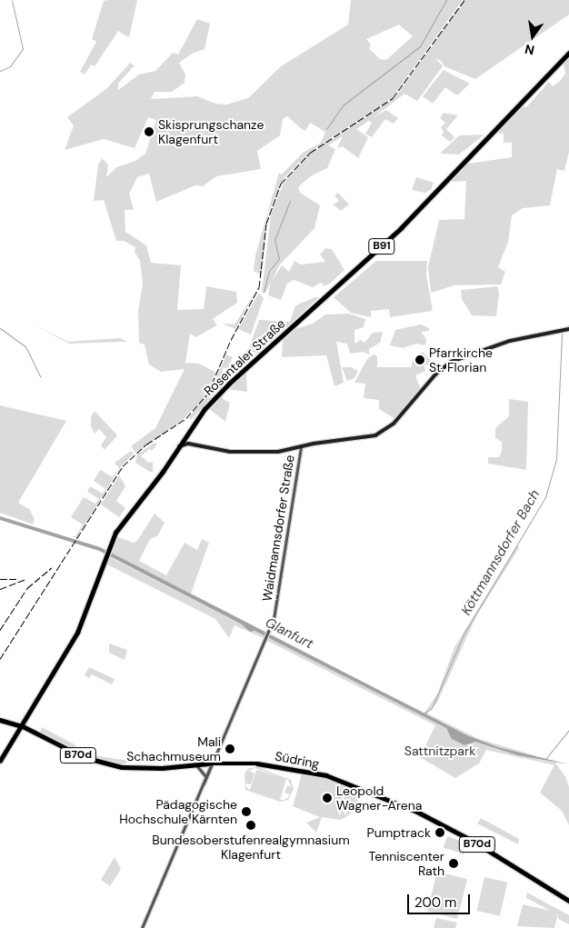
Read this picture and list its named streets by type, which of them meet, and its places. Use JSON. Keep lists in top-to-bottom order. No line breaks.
{"streets":{"main road":["B91","Rosentaler Straße","B70d","Südring"],"street":["Waidmannsdorfer Straße"]},"crossings":[["Rosentaler Straße","Südring"],["Waidmannsdorfer Straße","Südring"]],"water":["Köttmannsdorfer Bach","Glanfurt"],"parks":["Sattnitzpark"],"places":["Skisprungschanze Klagenfurt","Pfarrkirche St. Florian","Mali Schachmuseum","Leopold Wagner-Arena","Pädagogische Hochschule Kärnten","Bundesoberstufenrealgymnasium Klagenfurt","Pumptrack","Tenniscenter Rath"],"scale_bar":"200 m","north":"bottom"}
